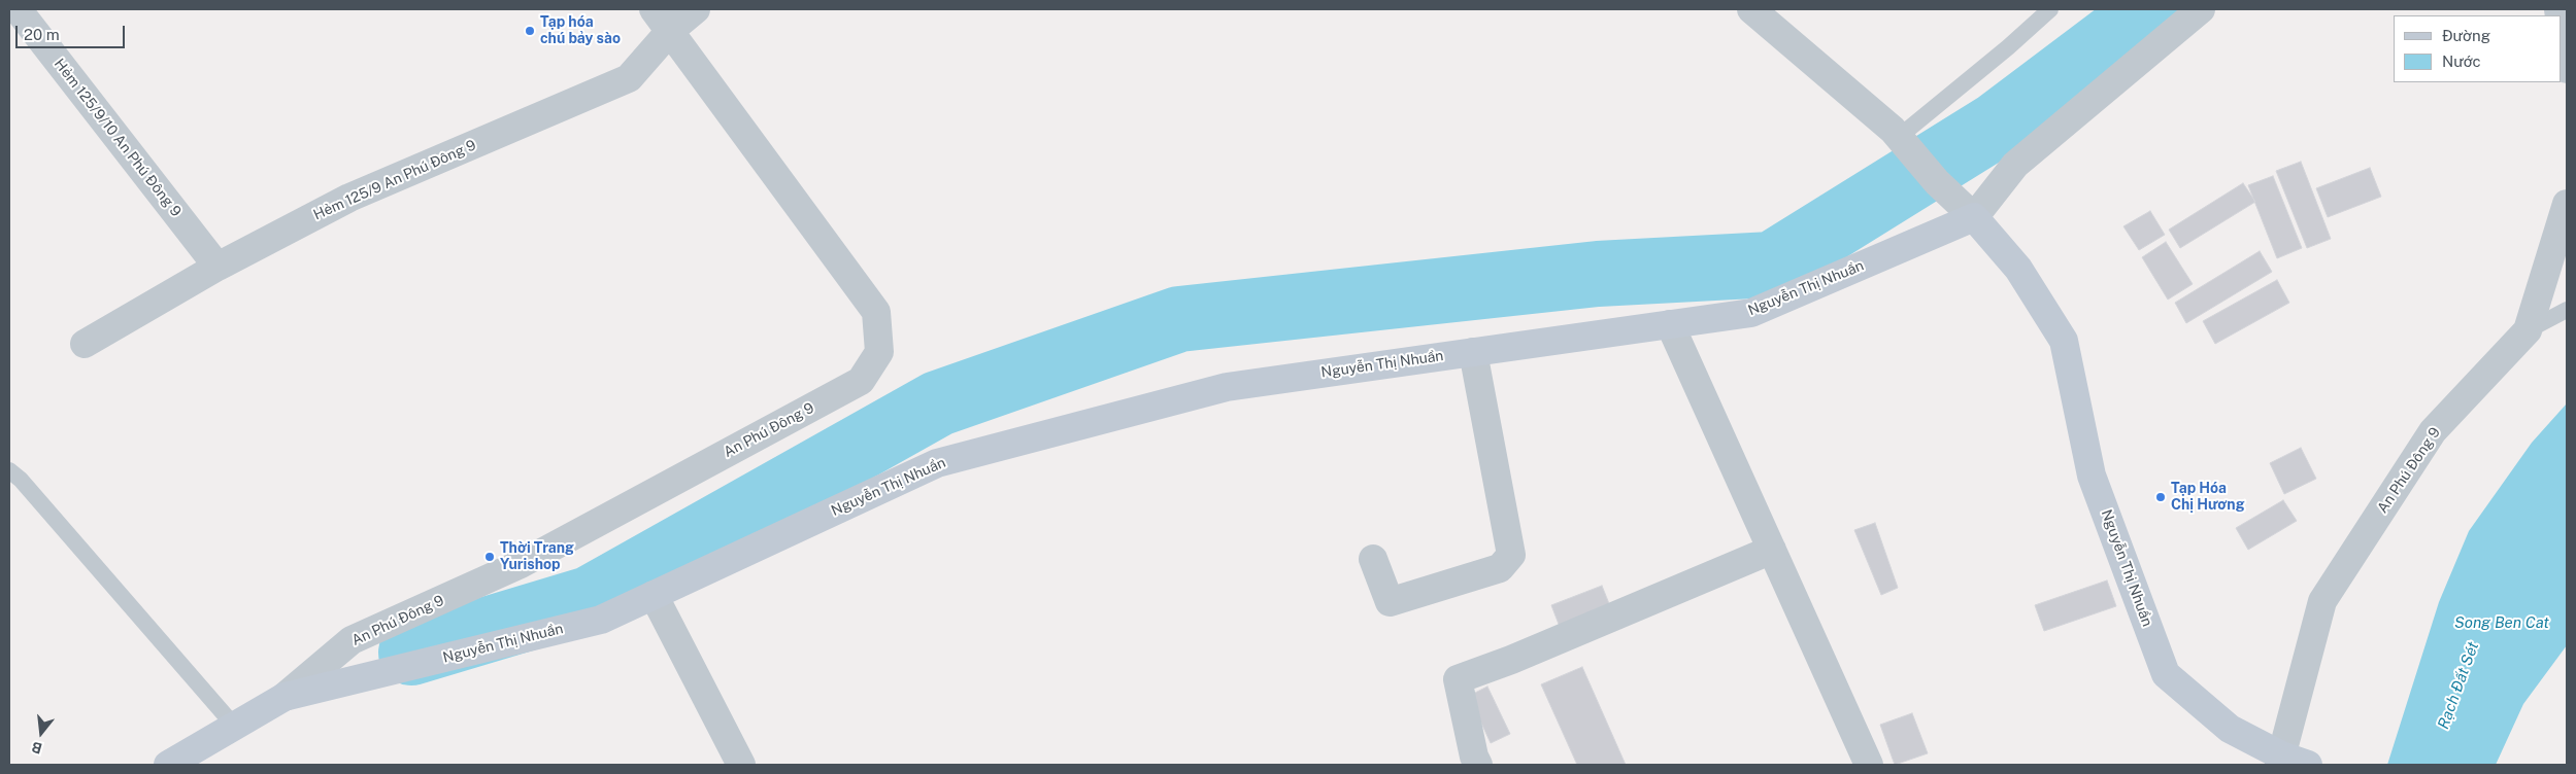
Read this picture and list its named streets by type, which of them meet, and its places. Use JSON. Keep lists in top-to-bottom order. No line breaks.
{"streets":{"street":["Hẻm 125/9/10 An Phú Đông 9","Hẻm 125/9 An Phú Đông 9","Nguyễn Thị Nhuần","An Phú Đông 9"]},"crossings":[["Hẻm 125/9/10 An Phú Đông 9","Hẻm 125/9 An Phú Đông 9"],["Hẻm 125/9 An Phú Đông 9","An Phú Đông 9"],["Nguyễn Thị Nhuần","An Phú Đông 9"]],"water":["Song Ben Cat","Rạch Đất Sét"],"places":["Tạp hóa chú bảy sào","Tạp Hóa Chị Hương","Thời Trang Yurishop"],"legend":["Đường","Nước"],"scale_bar":"20 m","north":"bottom"}
